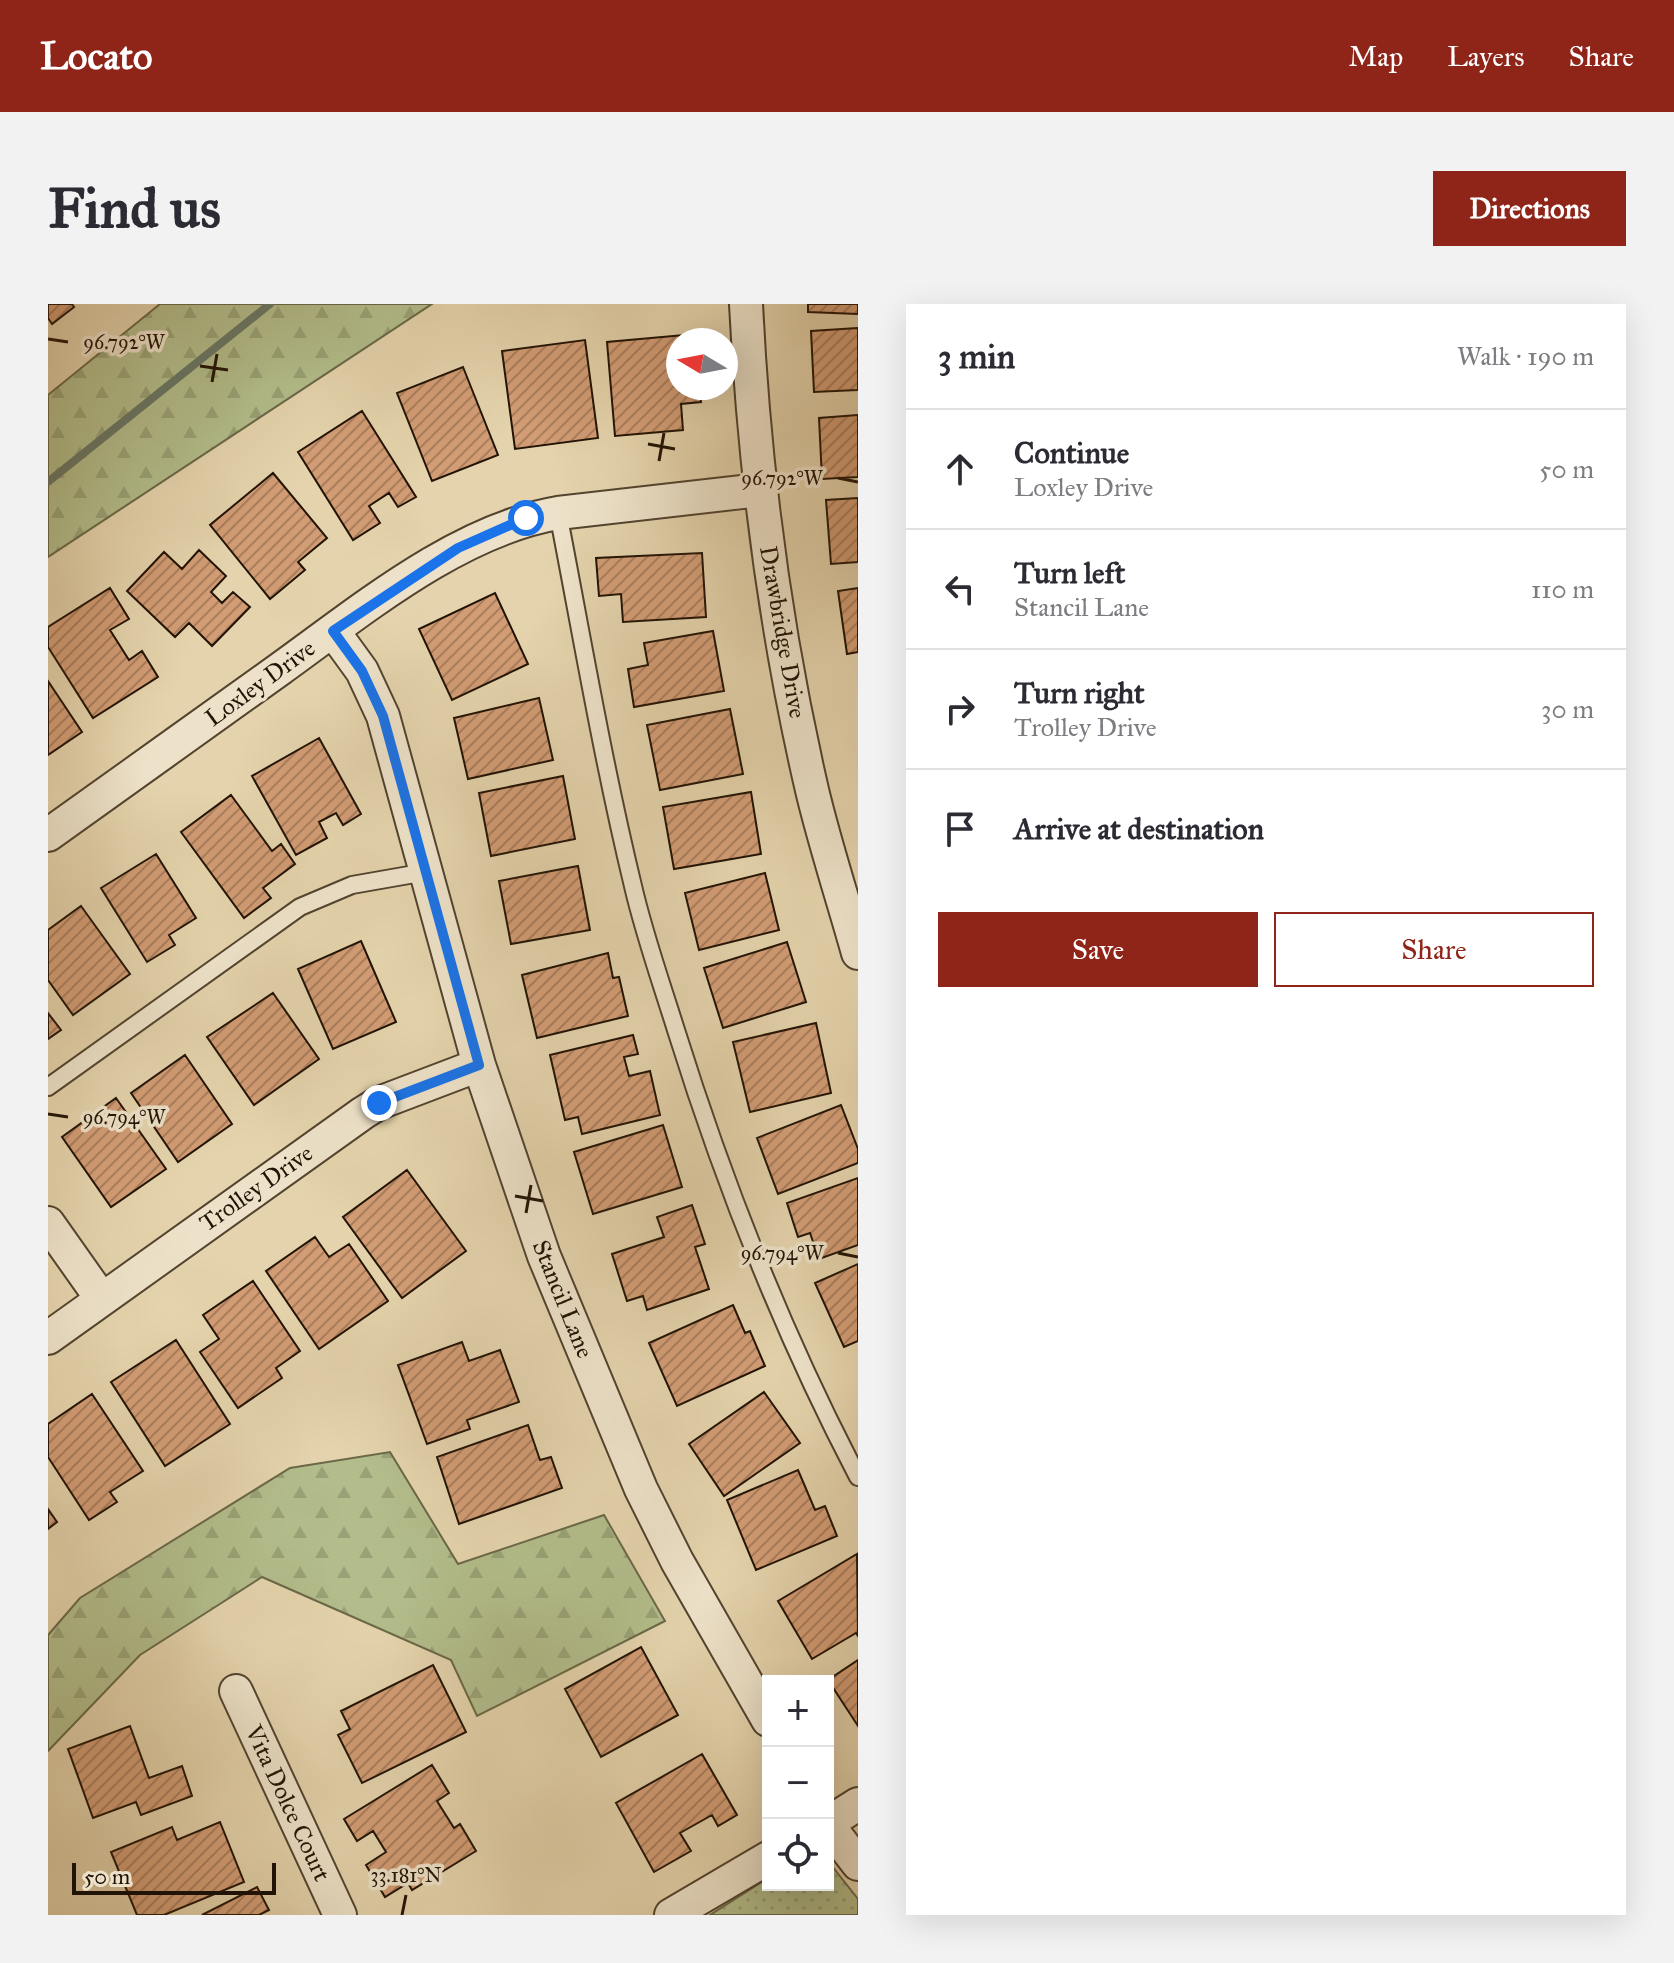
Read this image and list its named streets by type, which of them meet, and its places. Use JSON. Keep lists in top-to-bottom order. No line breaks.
{"streets":{"street":["Drawbridge Drive","Loxley Drive","Trolley Drive","Stancil Lane","Vita Dolce Court"]},"crossings":[["Drawbridge Drive","Loxley Drive"],["Loxley Drive","Stancil Lane"],["Trolley Drive","Stancil Lane"]],"scale_bar":"50 m","north":"left","page":{"header":"Locato","nav":["Map","Layers","Share"],"buttons":["Directions",["Save","Share"]],"title":"Find us","heading":["3 min","Walk · 190 m"],"list":[["Continue","Loxley Drive","50 m"],["Turn left","Stancil Lane","110 m"],["Turn right","Trolley Drive","30 m"],"Arrive at destination"],"map_buttons":["+","−"],"scale":"50 m"},"coordinates":["96.792°W","96.794°W","33.181°N"]}
